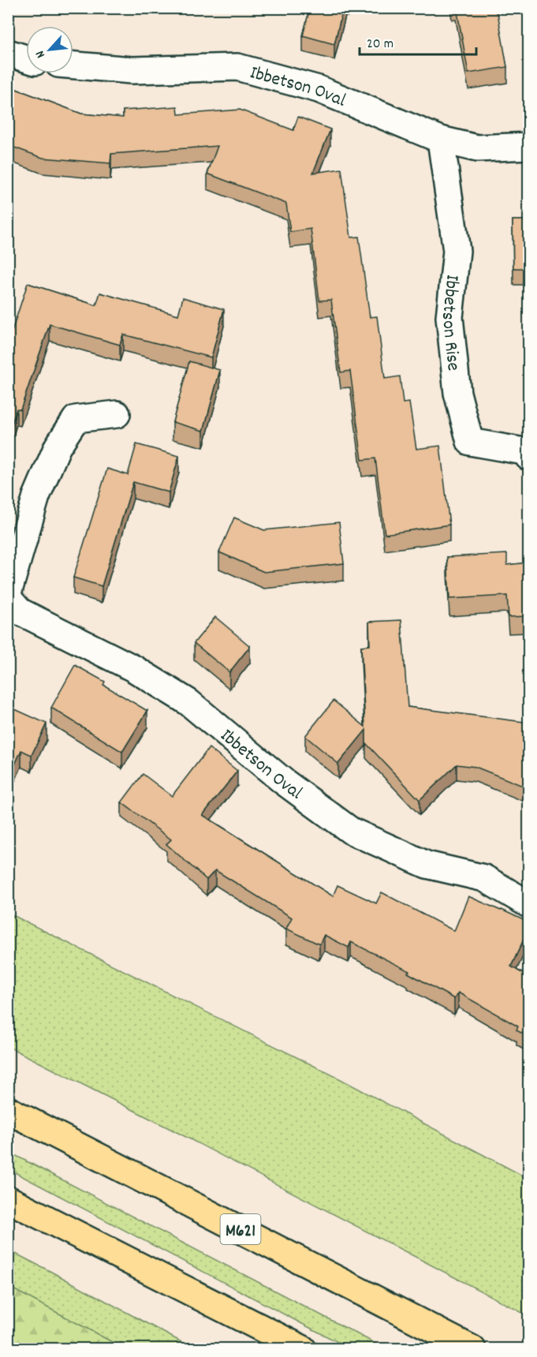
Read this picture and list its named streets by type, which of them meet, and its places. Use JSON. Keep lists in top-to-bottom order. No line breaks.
{"streets":{"highway":["M621"],"street":["Ibbetson Oval","Ibbetson Rise"]},"crossings":[["Ibbetson Oval","Ibbetson Rise"]],"scale_bar":"20 m","north":"bottom left"}
